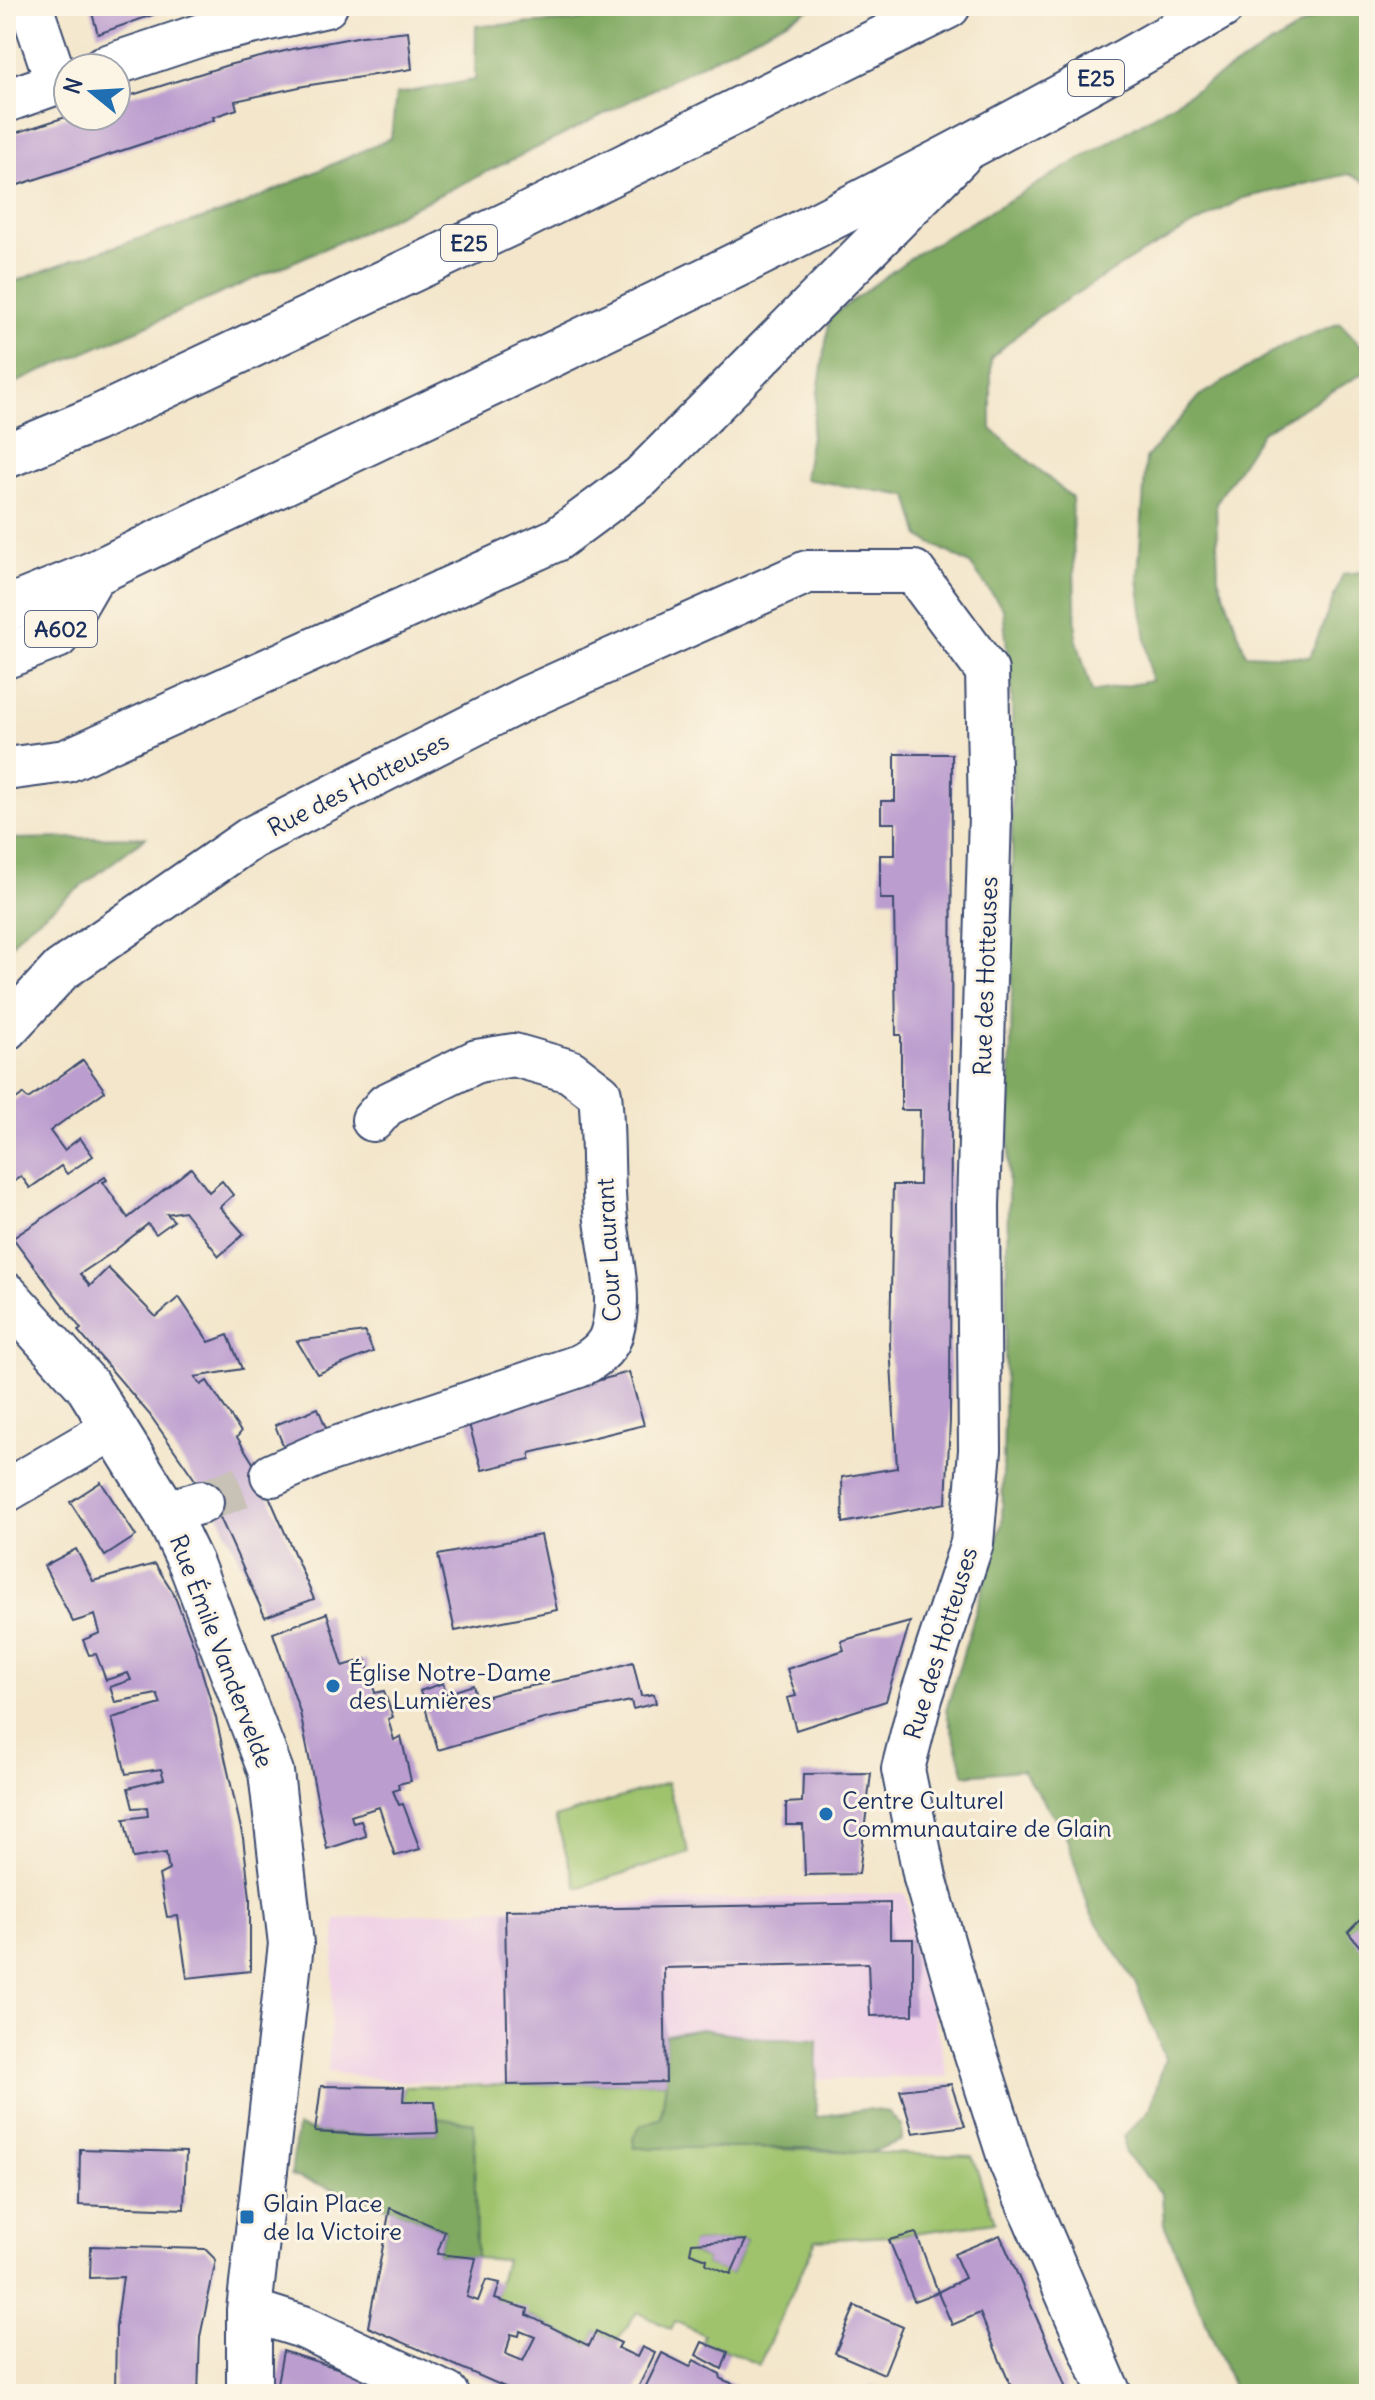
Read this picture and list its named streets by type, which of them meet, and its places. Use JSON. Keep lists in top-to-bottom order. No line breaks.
{"streets":{"main road":["E25","A602","Rue Émile Vandervelde"],"street":["Rue des Hotteuses","Cour Laurant"]},"crossings":[["E25","A602"]],"places":{"other":["Église Notre-Dame des Lumières","Centre Culturel Communautaire de Glain"],"transit":["Glain Place de la Victoire"]},"north":"left"}
